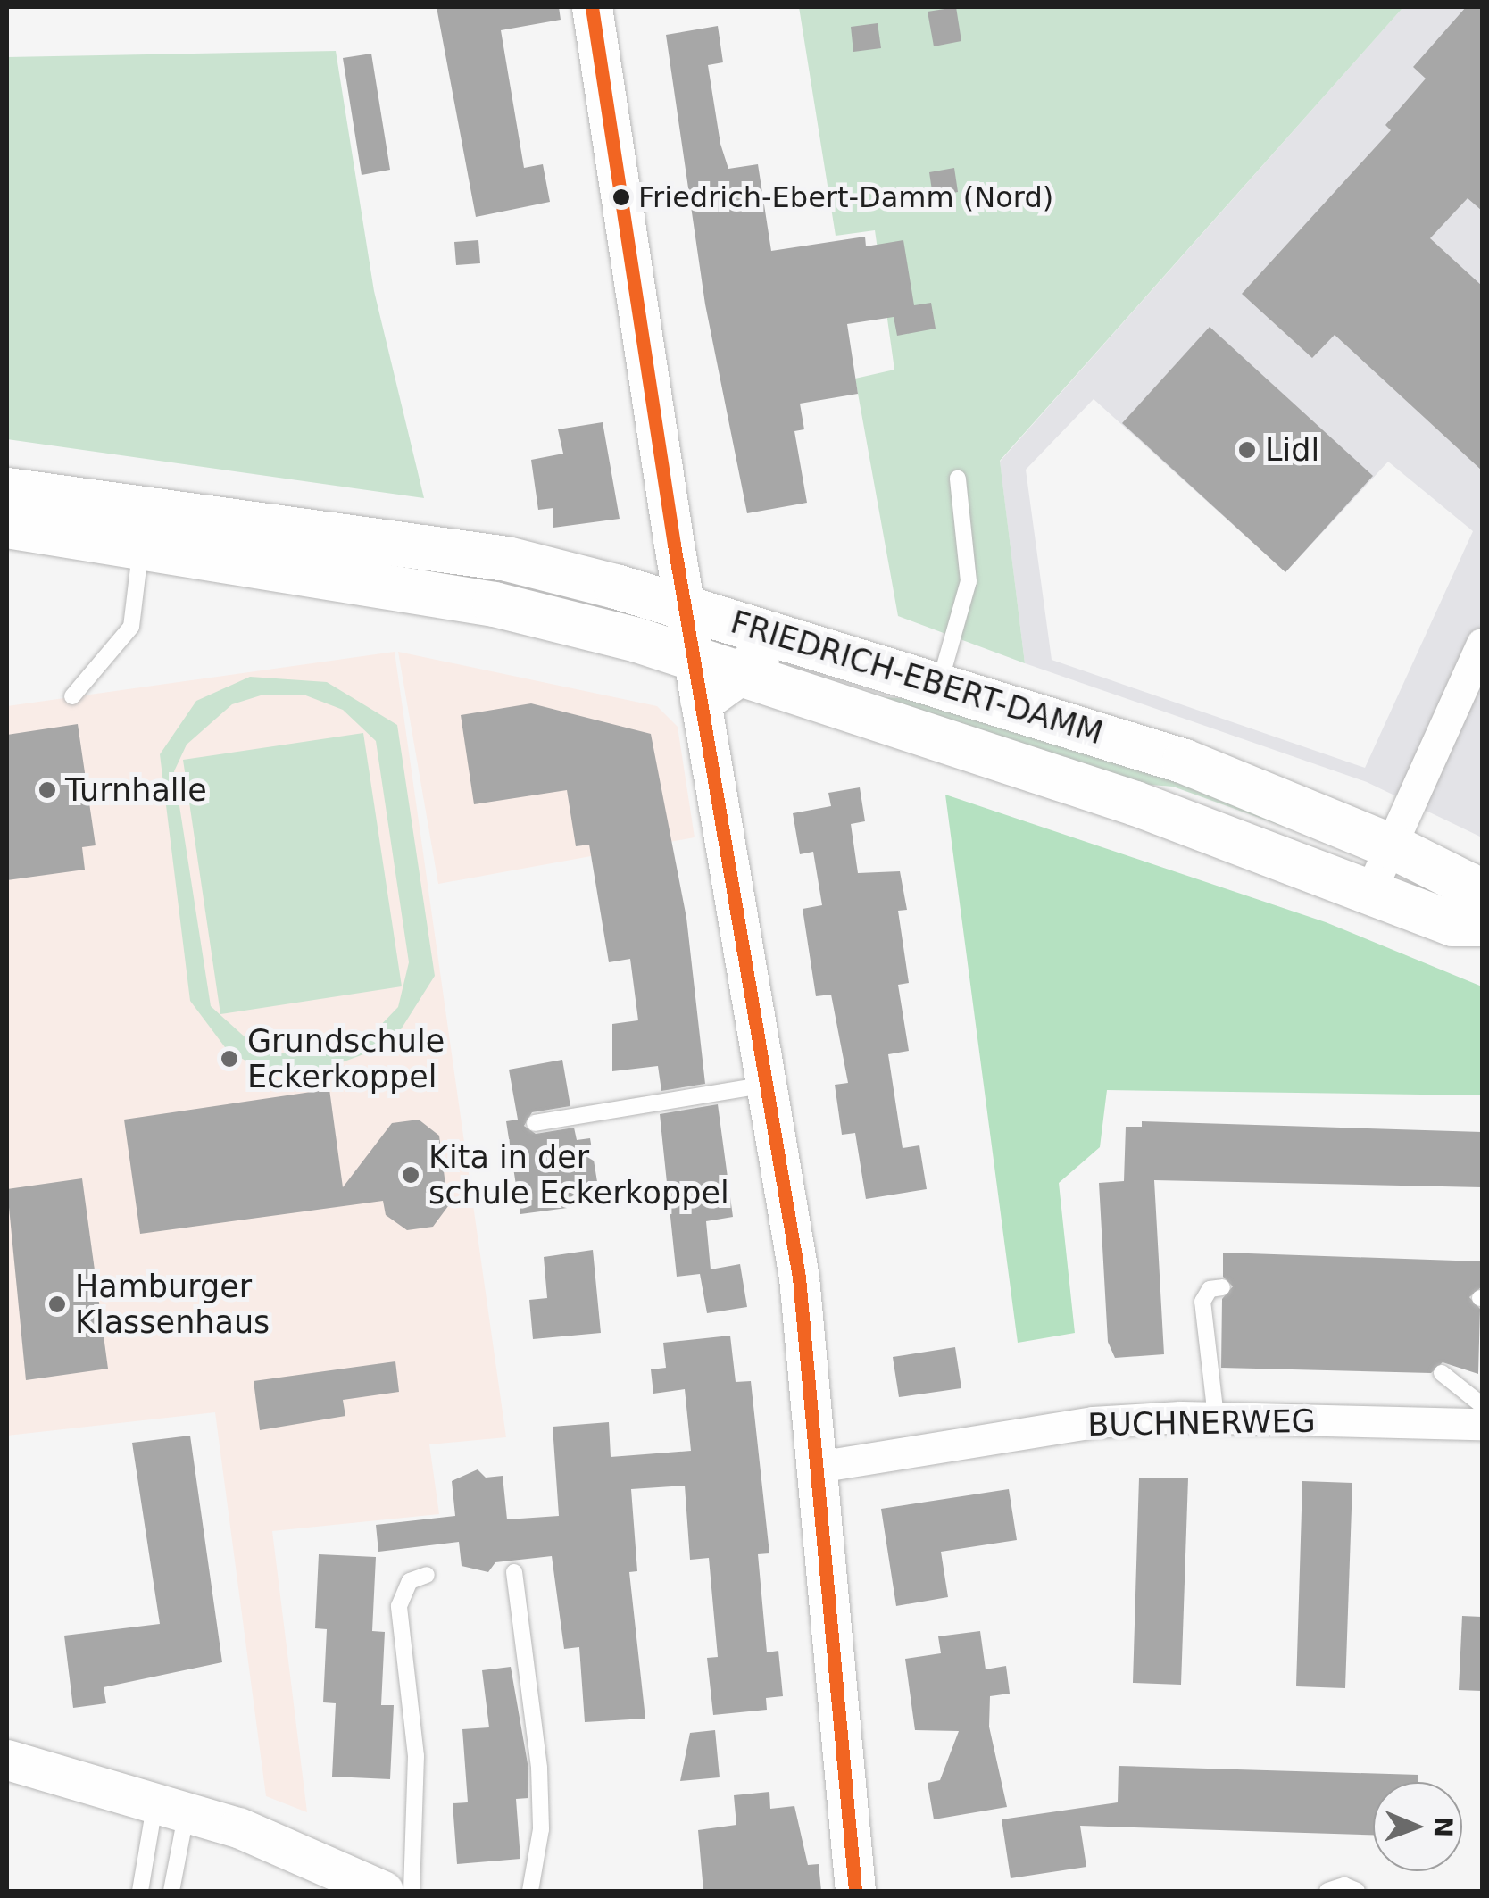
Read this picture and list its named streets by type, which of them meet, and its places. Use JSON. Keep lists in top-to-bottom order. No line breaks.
{"streets":{"main road":["FRIEDRICH-EBERT-DAMM"],"street":["BUCHNERWEG"]},"places":["Friedrich-Ebert-Damm (Nord)","Lidl","Turnhalle","Grundschule Eckerkoppel","Kita in der schule Eckerkoppel","Hamburger Klassenhaus"],"north":"right"}
